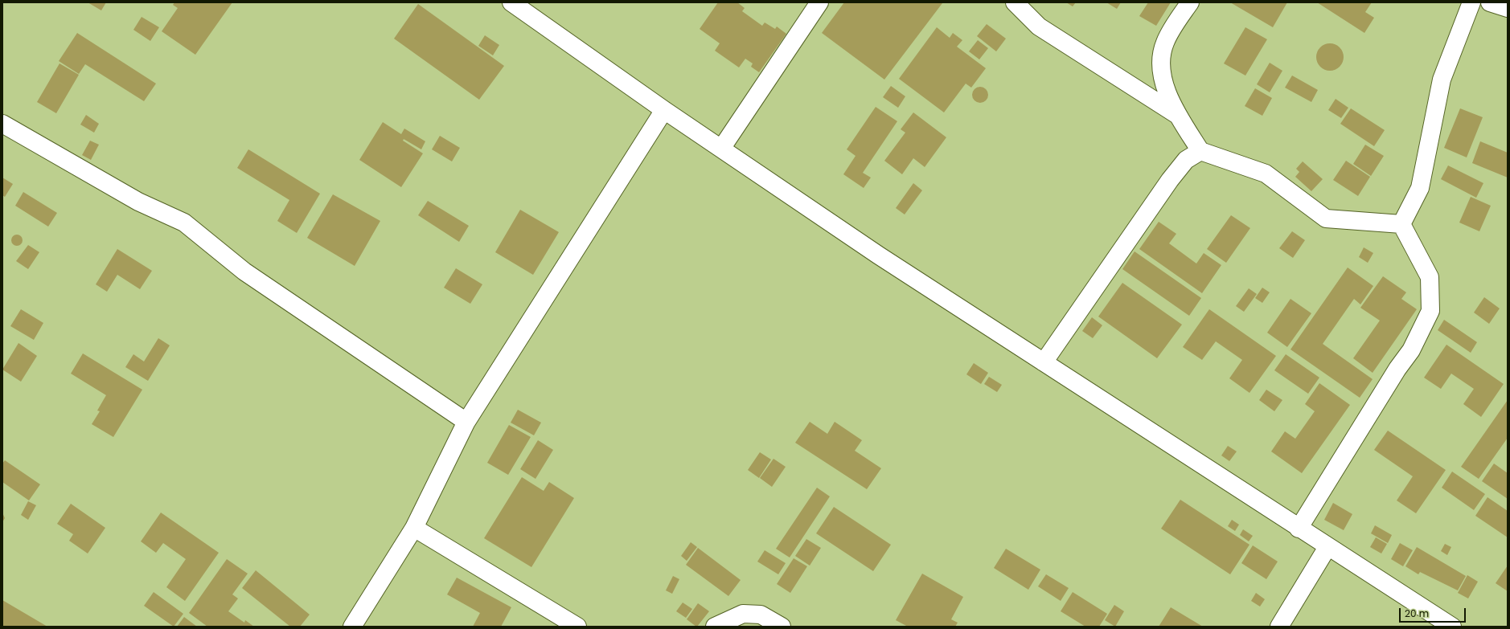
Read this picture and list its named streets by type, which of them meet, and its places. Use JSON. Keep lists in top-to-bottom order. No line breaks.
{"scale_bar":"20 m"}
